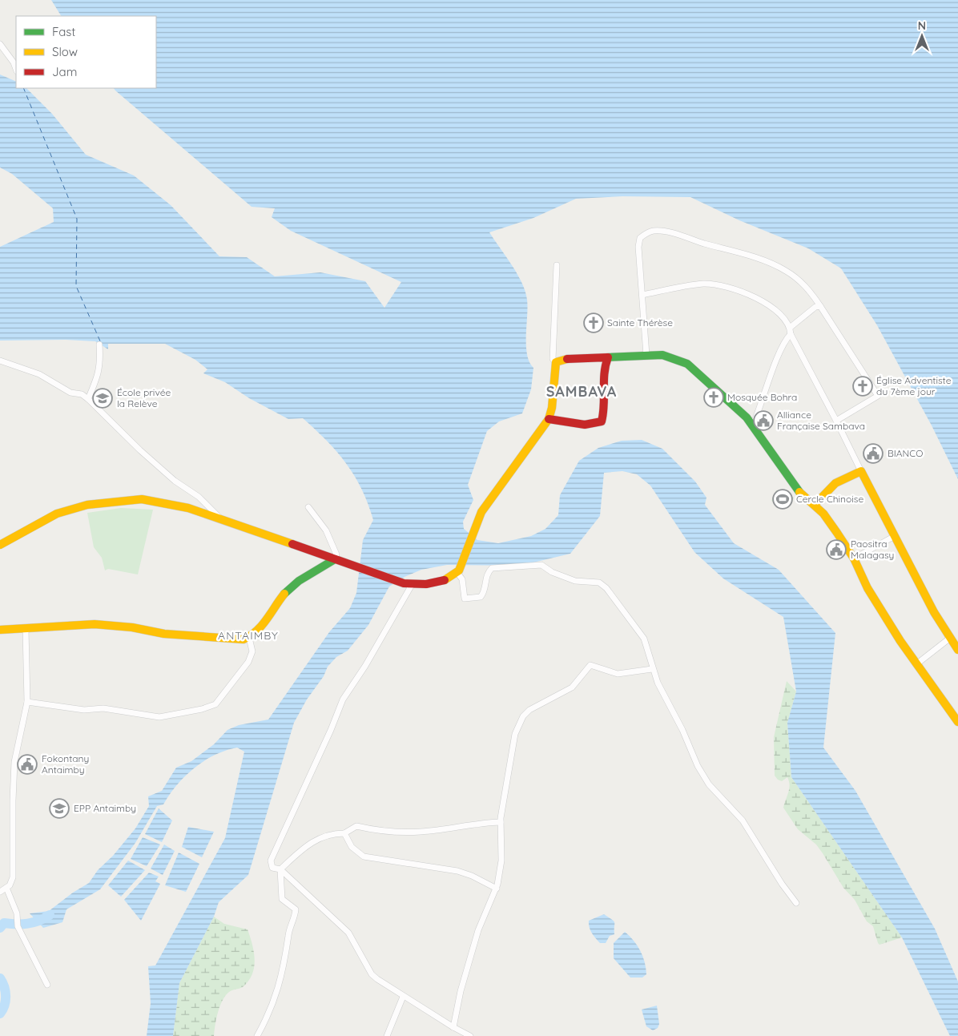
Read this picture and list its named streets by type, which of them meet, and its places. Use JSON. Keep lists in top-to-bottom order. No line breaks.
{"districts":["SAMBAVA","ANTAIMBY"],"places":{"church":["Sainte Thérèse","Église Adventiste du 7ème jour","Mosquée Bohra"],"school or university":["École privée la Relève","EPP Antaimby"],"public building":["Alliance Française Sambava","BIANCO","Paositra Malagasy","Fokontany Antaimby"],"sports":["Cercle Chinoise"]},"legend":["Fast","Slow","Jam"],"north":"top"}
